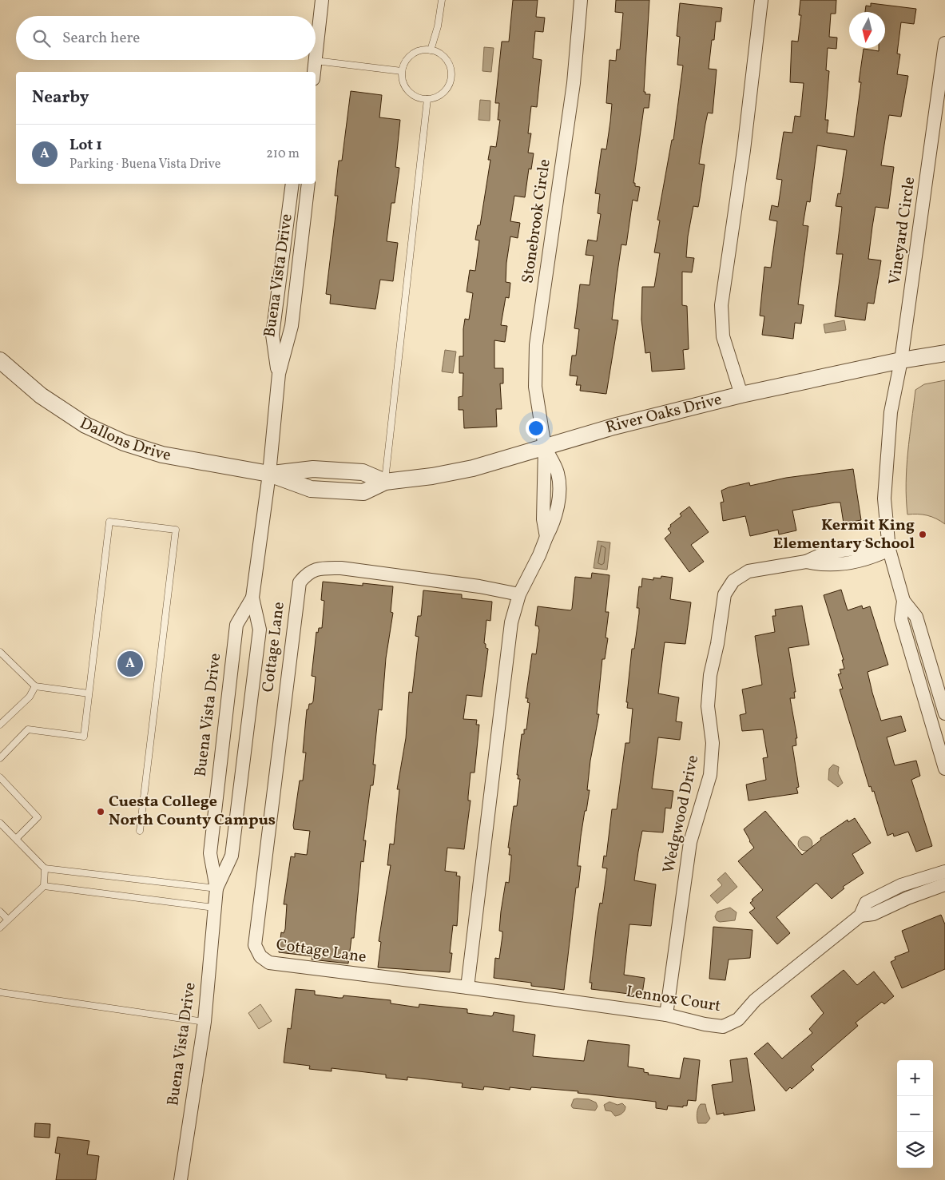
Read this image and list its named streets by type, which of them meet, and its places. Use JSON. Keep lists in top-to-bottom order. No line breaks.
{"streets":{"street":["Stonebrook Circle","Vineyard Circle","Buena Vista Drive","River Oaks Drive","Dallons Drive","Cottage Lane","Wedgwood Drive","Lennox Court"]},"crossings":[["Stonebrook Circle","River Oaks Drive"],["Vineyard Circle","River Oaks Drive"],["Vineyard Circle","Wedgwood Drive"],["Buena Vista Drive","River Oaks Drive"],["Buena Vista Drive","Dallons Drive"],["River Oaks Drive","Dallons Drive"],["Cottage Lane","Lennox Court"],["Wedgwood Drive","Lennox Court"]],"places":["Kermit King Elementary School","Cuesta College North County Campus"],"north":"bottom","page":{"search":"Search here","heading":"Nearby","list":[{"mark":"A","name":"Lot 1","note":"Parking · Buena Vista Drive","value":"210 m"}],"pins":"A","map_buttons":["+","−"]}}
